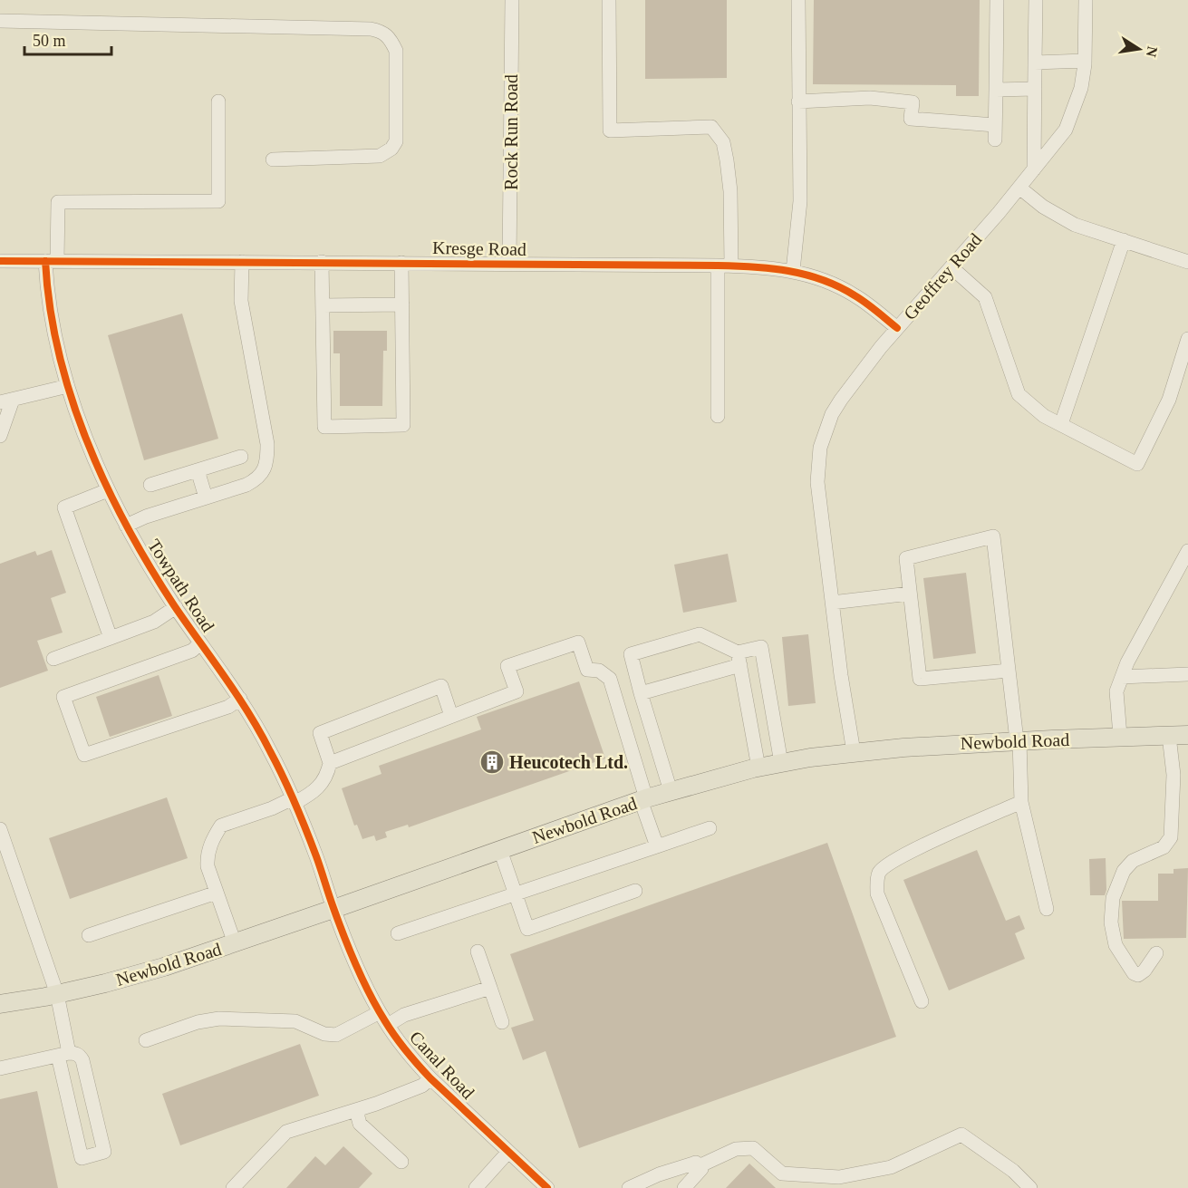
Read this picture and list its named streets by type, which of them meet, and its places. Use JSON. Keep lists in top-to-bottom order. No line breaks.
{"streets":{"main road":["Newbold Road"],"street":["Rock Run Road","Kresge Road","Geoffrey Road","Towpath Road","Canal Road"]},"crossings":[["Rock Run Road","Kresge Road"],["Kresge Road","Geoffrey Road"],["Kresge Road","Towpath Road"],["Geoffrey Road","Newbold Road"],["Towpath Road","Newbold Road"],["Towpath Road","Canal Road"],["Newbold Road","Canal Road"]],"places":{"building":["Heucotech Ltd."]},"scale_bar":"50 m","north":"right"}
